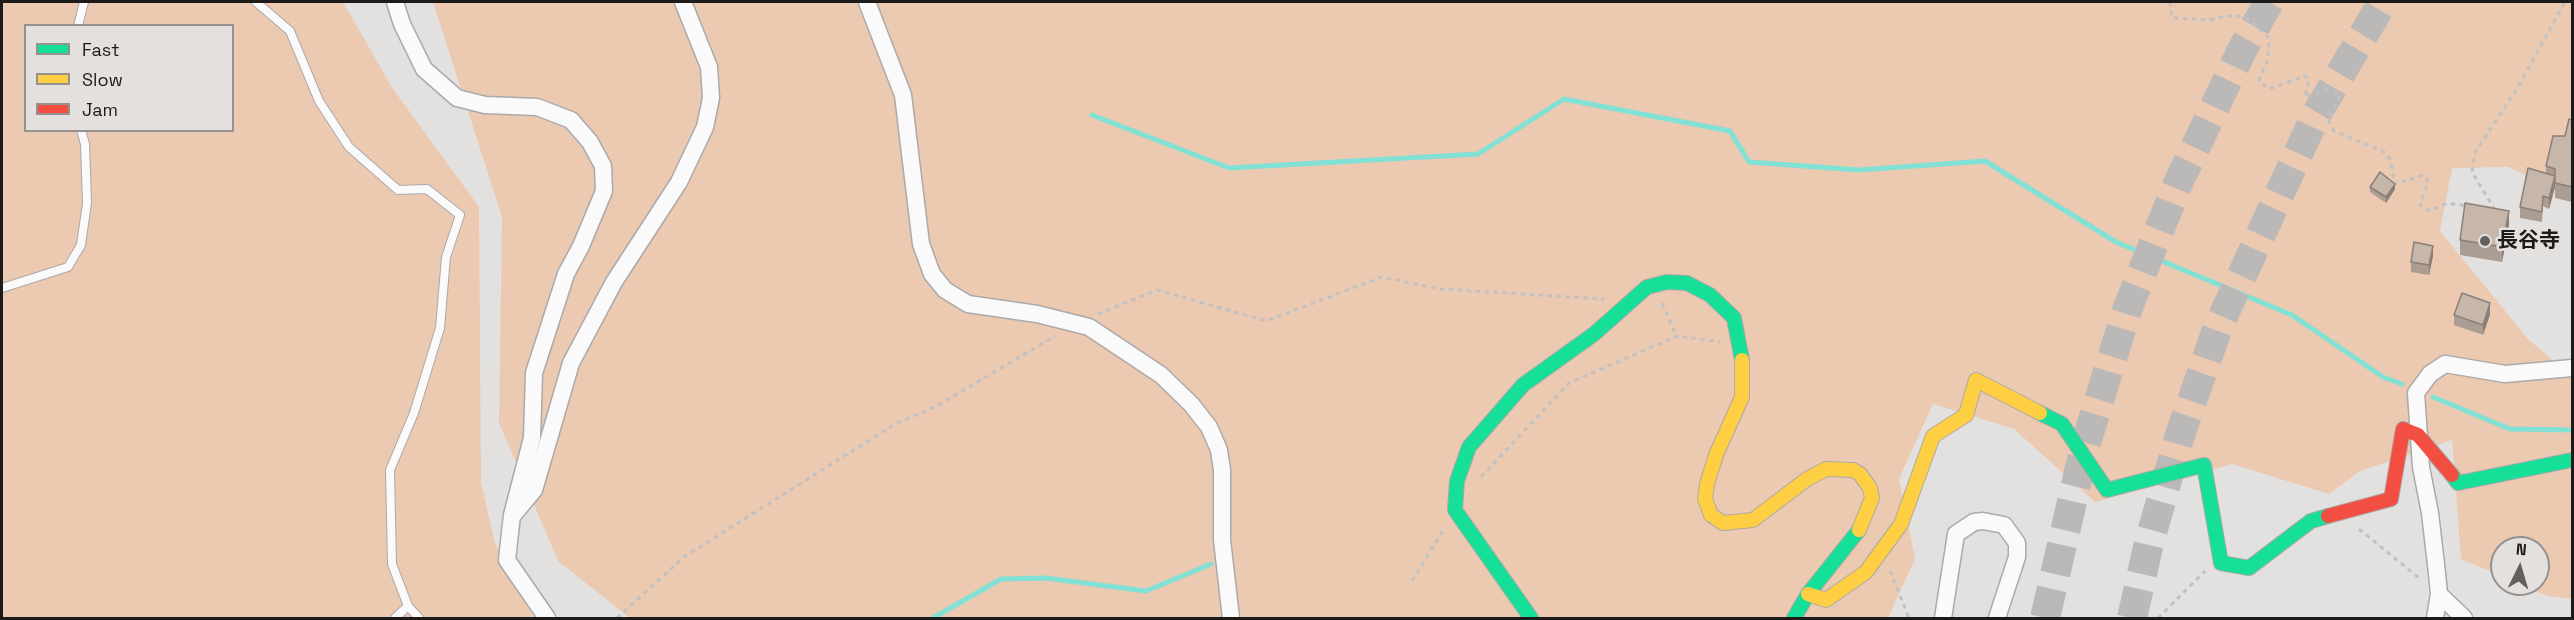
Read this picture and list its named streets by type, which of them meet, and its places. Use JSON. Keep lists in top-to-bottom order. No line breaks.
{"places":["長谷寺"],"legend":["Fast","Slow","Jam"],"north":"top"}
